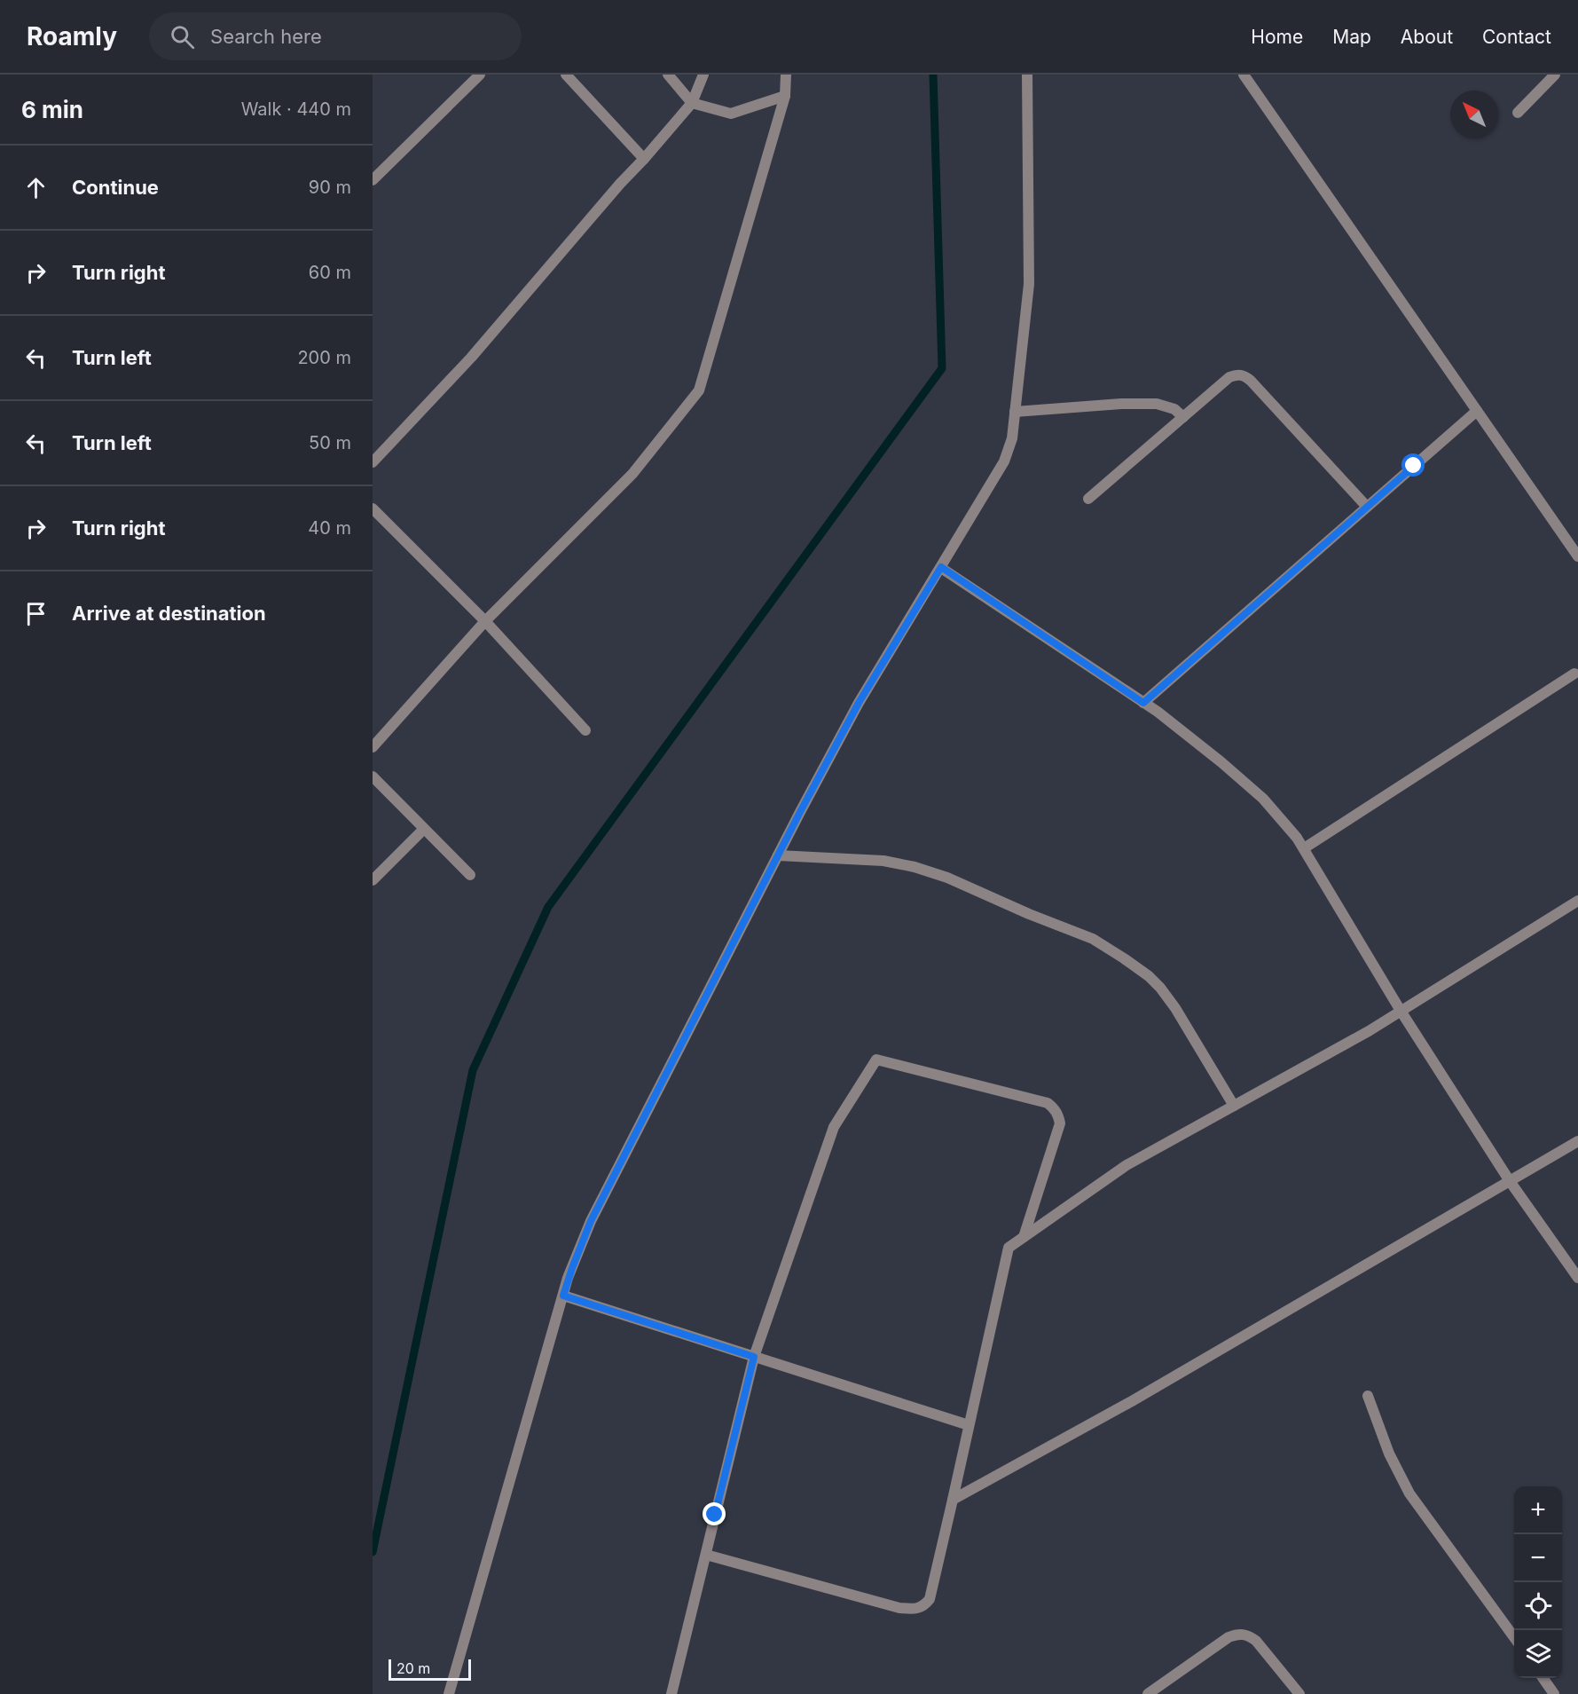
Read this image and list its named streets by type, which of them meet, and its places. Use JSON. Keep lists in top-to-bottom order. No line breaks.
{"scale_bar":"20 m","north":"top left","page":{"header":"Roamly","search":"Search here","nav":["Home","Map","About","Contact"],"heading":["6 min","Walk · 440 m"],"list":[["Continue","90 m"],["Turn right","60 m"],["Turn left","200 m"],["Turn left","50 m"],["Turn right","40 m"],"Arrive at destination"],"map_buttons":["+","−"],"scale":"20 m"}}
